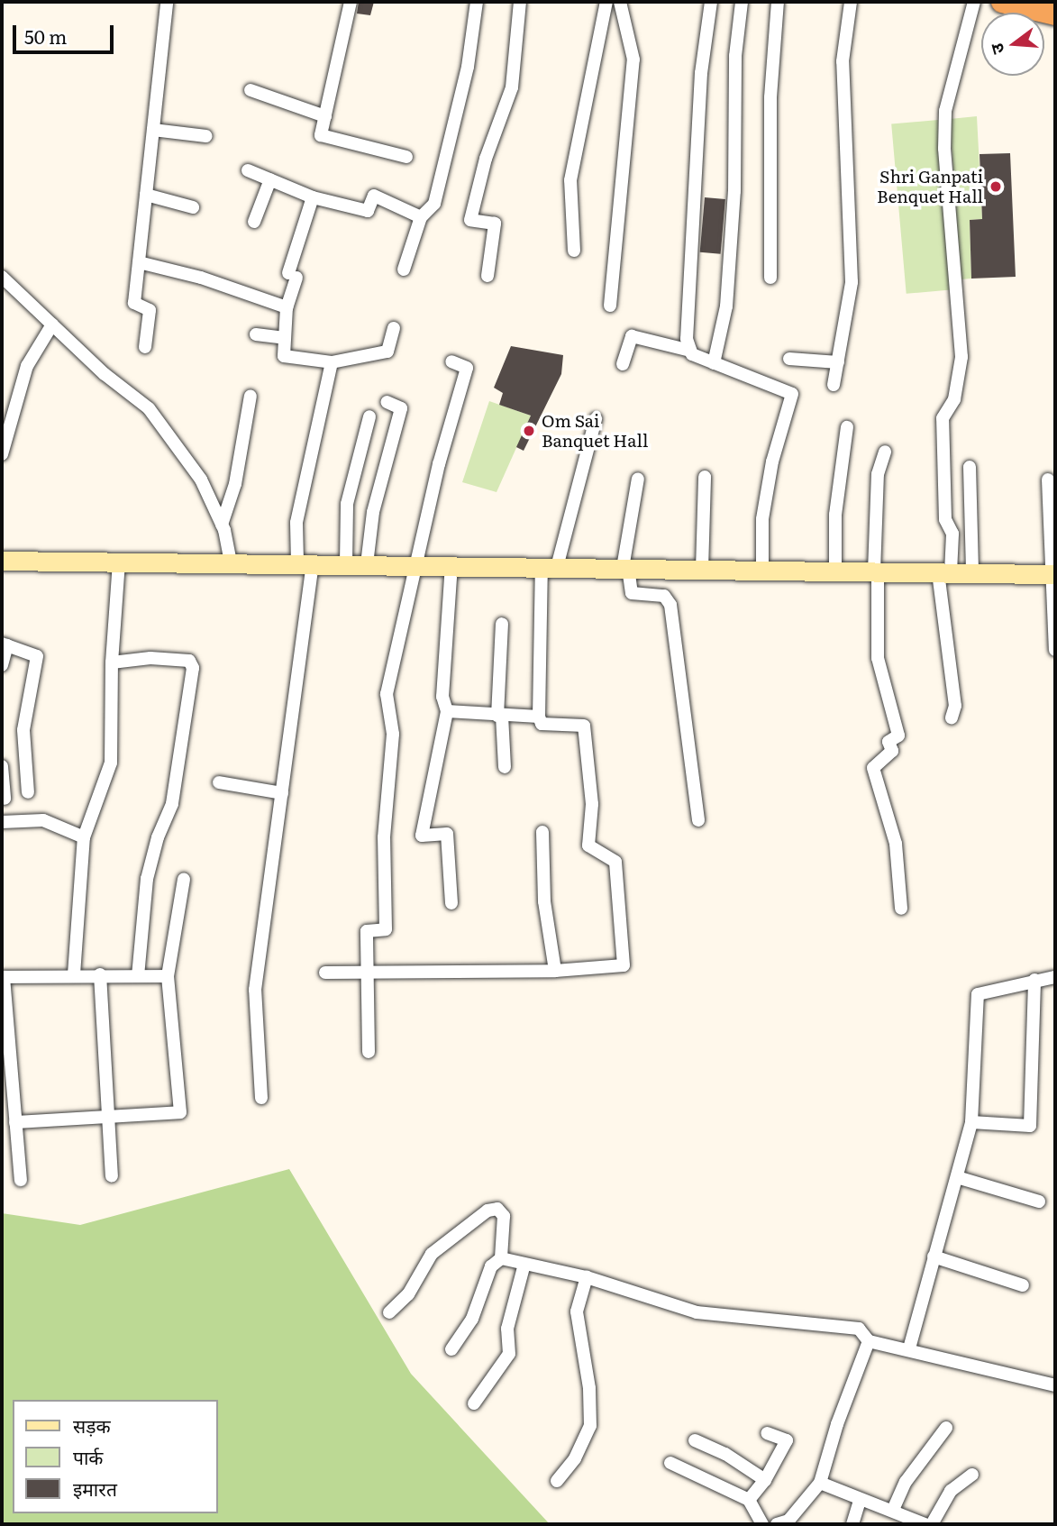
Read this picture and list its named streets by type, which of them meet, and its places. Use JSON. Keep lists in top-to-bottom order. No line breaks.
{"places":["Shri Ganpati Benquet Hall","Om Sai Banquet Hall"],"legend":["सड़क","पार्क","इमारत"],"scale_bar":"50 m","north":"left"}
